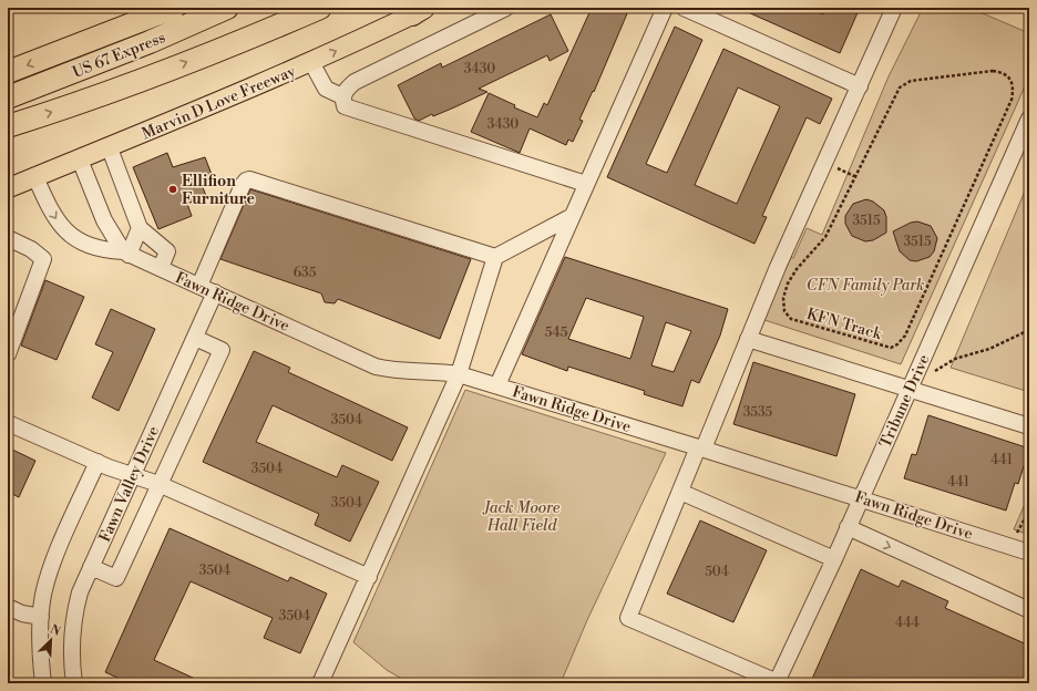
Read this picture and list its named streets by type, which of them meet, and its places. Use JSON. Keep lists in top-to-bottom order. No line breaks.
{"streets":{"highway":["US 67 Express"],"main road":["Marvin D Love Freeway"],"street":["Fawn Ridge Drive","Tribune Drive","Fawn Valley Drive"],"path":["KFN Track"]},"crossings":[["Marvin D Love Freeway","Fawn Ridge Drive"],["Fawn Ridge Drive","Tribune Drive"],["Fawn Ridge Drive","Fawn Valley Drive"]],"parks":["CFN Family Park","Jack Moore Hall Field"],"places":["Ellifion Furniture"],"house_numbers":["3430","3430","3515","3515","635","545","3535","3504","441","3504","441","3504","3504","504","3504","444"],"north":"top right"}
